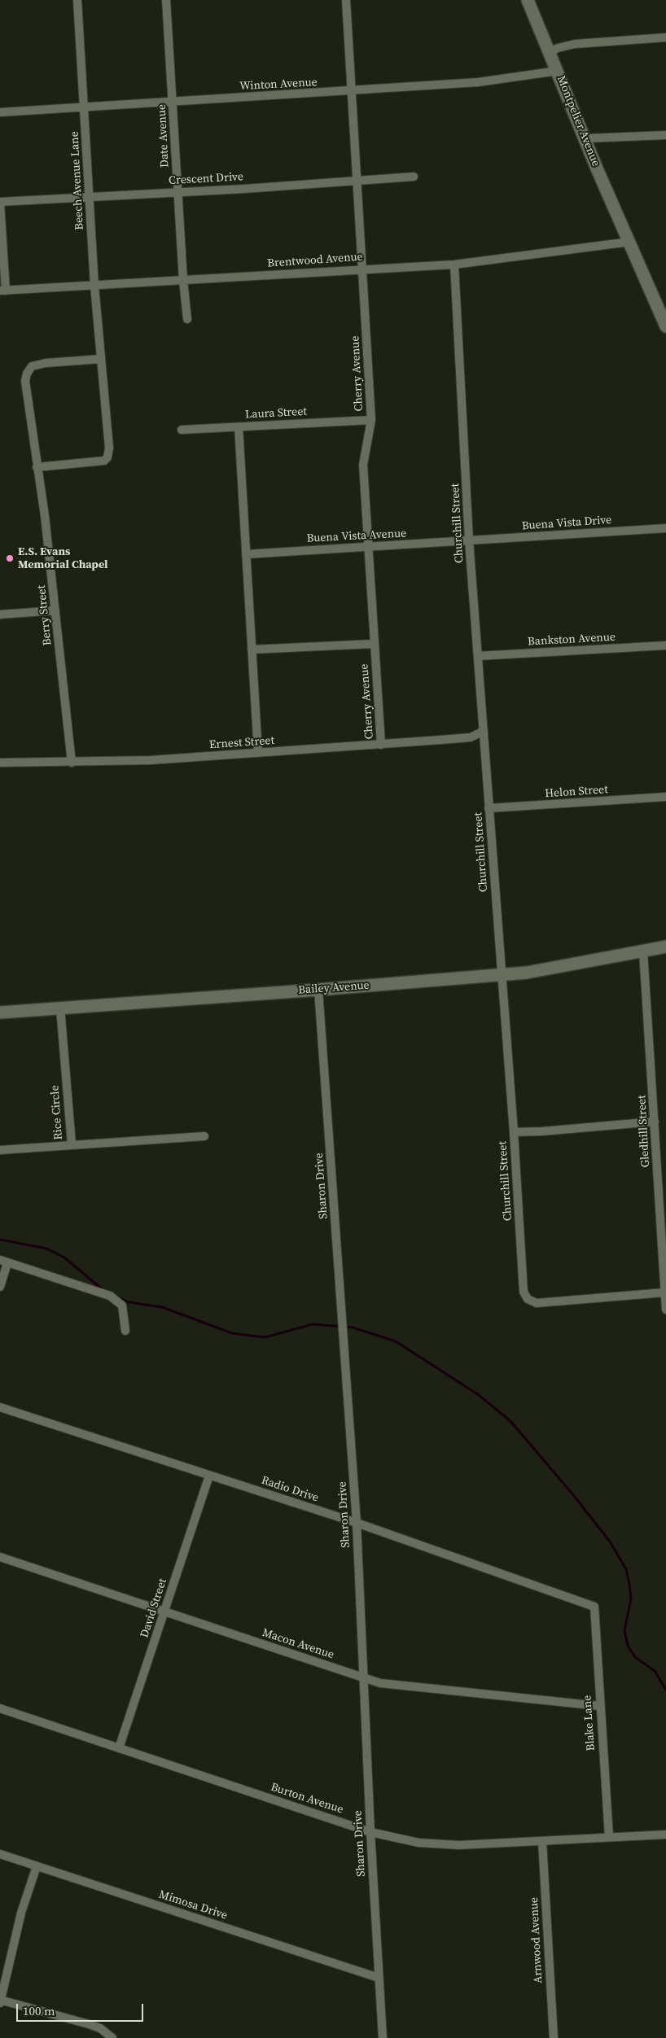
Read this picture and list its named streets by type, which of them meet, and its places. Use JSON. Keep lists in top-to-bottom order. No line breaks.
{"streets":{"street":["Winton Avenue","Montpelier Avenue","Date Avenue","Crescent Drive","Beech Avenue Lane","Brentwood Avenue","Cherry Avenue","Laura Street","Churchill Street","Buena Vista Drive","Buena Vista Avenue","Berry Street","Bankston Avenue","Ernest Street","Helon Street","Bailey Avenue","Rice Circle","Gledhill Street","Sharon Drive","Radio Drive","David Street","Macon Avenue","Blake Lane","Burton Avenue","Mimosa Drive","Arnwood Avenue"]},"crossings":[["Winton Avenue","Montpelier Avenue"],["Winton Avenue","Date Avenue"],["Winton Avenue","Beech Avenue Lane"],["Winton Avenue","Cherry Avenue"],["Montpelier Avenue","Brentwood Avenue"],["Date Avenue","Crescent Drive"],["Date Avenue","Brentwood Avenue"],["Crescent Drive","Beech Avenue Lane"],["Crescent Drive","Cherry Avenue"],["Beech Avenue Lane","Brentwood Avenue"],["Beech Avenue Lane","Berry Street"],["Brentwood Avenue","Cherry Avenue"],["Brentwood Avenue","Churchill Street"],["Cherry Avenue","Laura Street"],["Cherry Avenue","Buena Vista Avenue"],["Cherry Avenue","Ernest Street"],["Churchill Street","Buena Vista Drive"],["Churchill Street","Buena Vista Avenue"],["Churchill Street","Bankston Avenue"],["Churchill Street","Ernest Street"],["Churchill Street","Helon Street"],["Churchill Street","Bailey Avenue"],["Churchill Street","Gledhill Street"],["Buena Vista Drive","Buena Vista Avenue"],["Berry Street","Ernest Street"],["Bailey Avenue","Rice Circle"],["Bailey Avenue","Gledhill Street"],["Bailey Avenue","Sharon Drive"],["Sharon Drive","Radio Drive"],["Sharon Drive","Macon Avenue"],["Sharon Drive","Burton Avenue"],["Sharon Drive","Mimosa Drive"],["Radio Drive","David Street"],["Radio Drive","Blake Lane"],["David Street","Macon Avenue"],["David Street","Burton Avenue"],["Macon Avenue","Blake Lane"],["Blake Lane","Burton Avenue"],["Burton Avenue","Arnwood Avenue"]],"places":["E.S. Evans Memorial Chapel"],"scale_bar":"100 m"}
